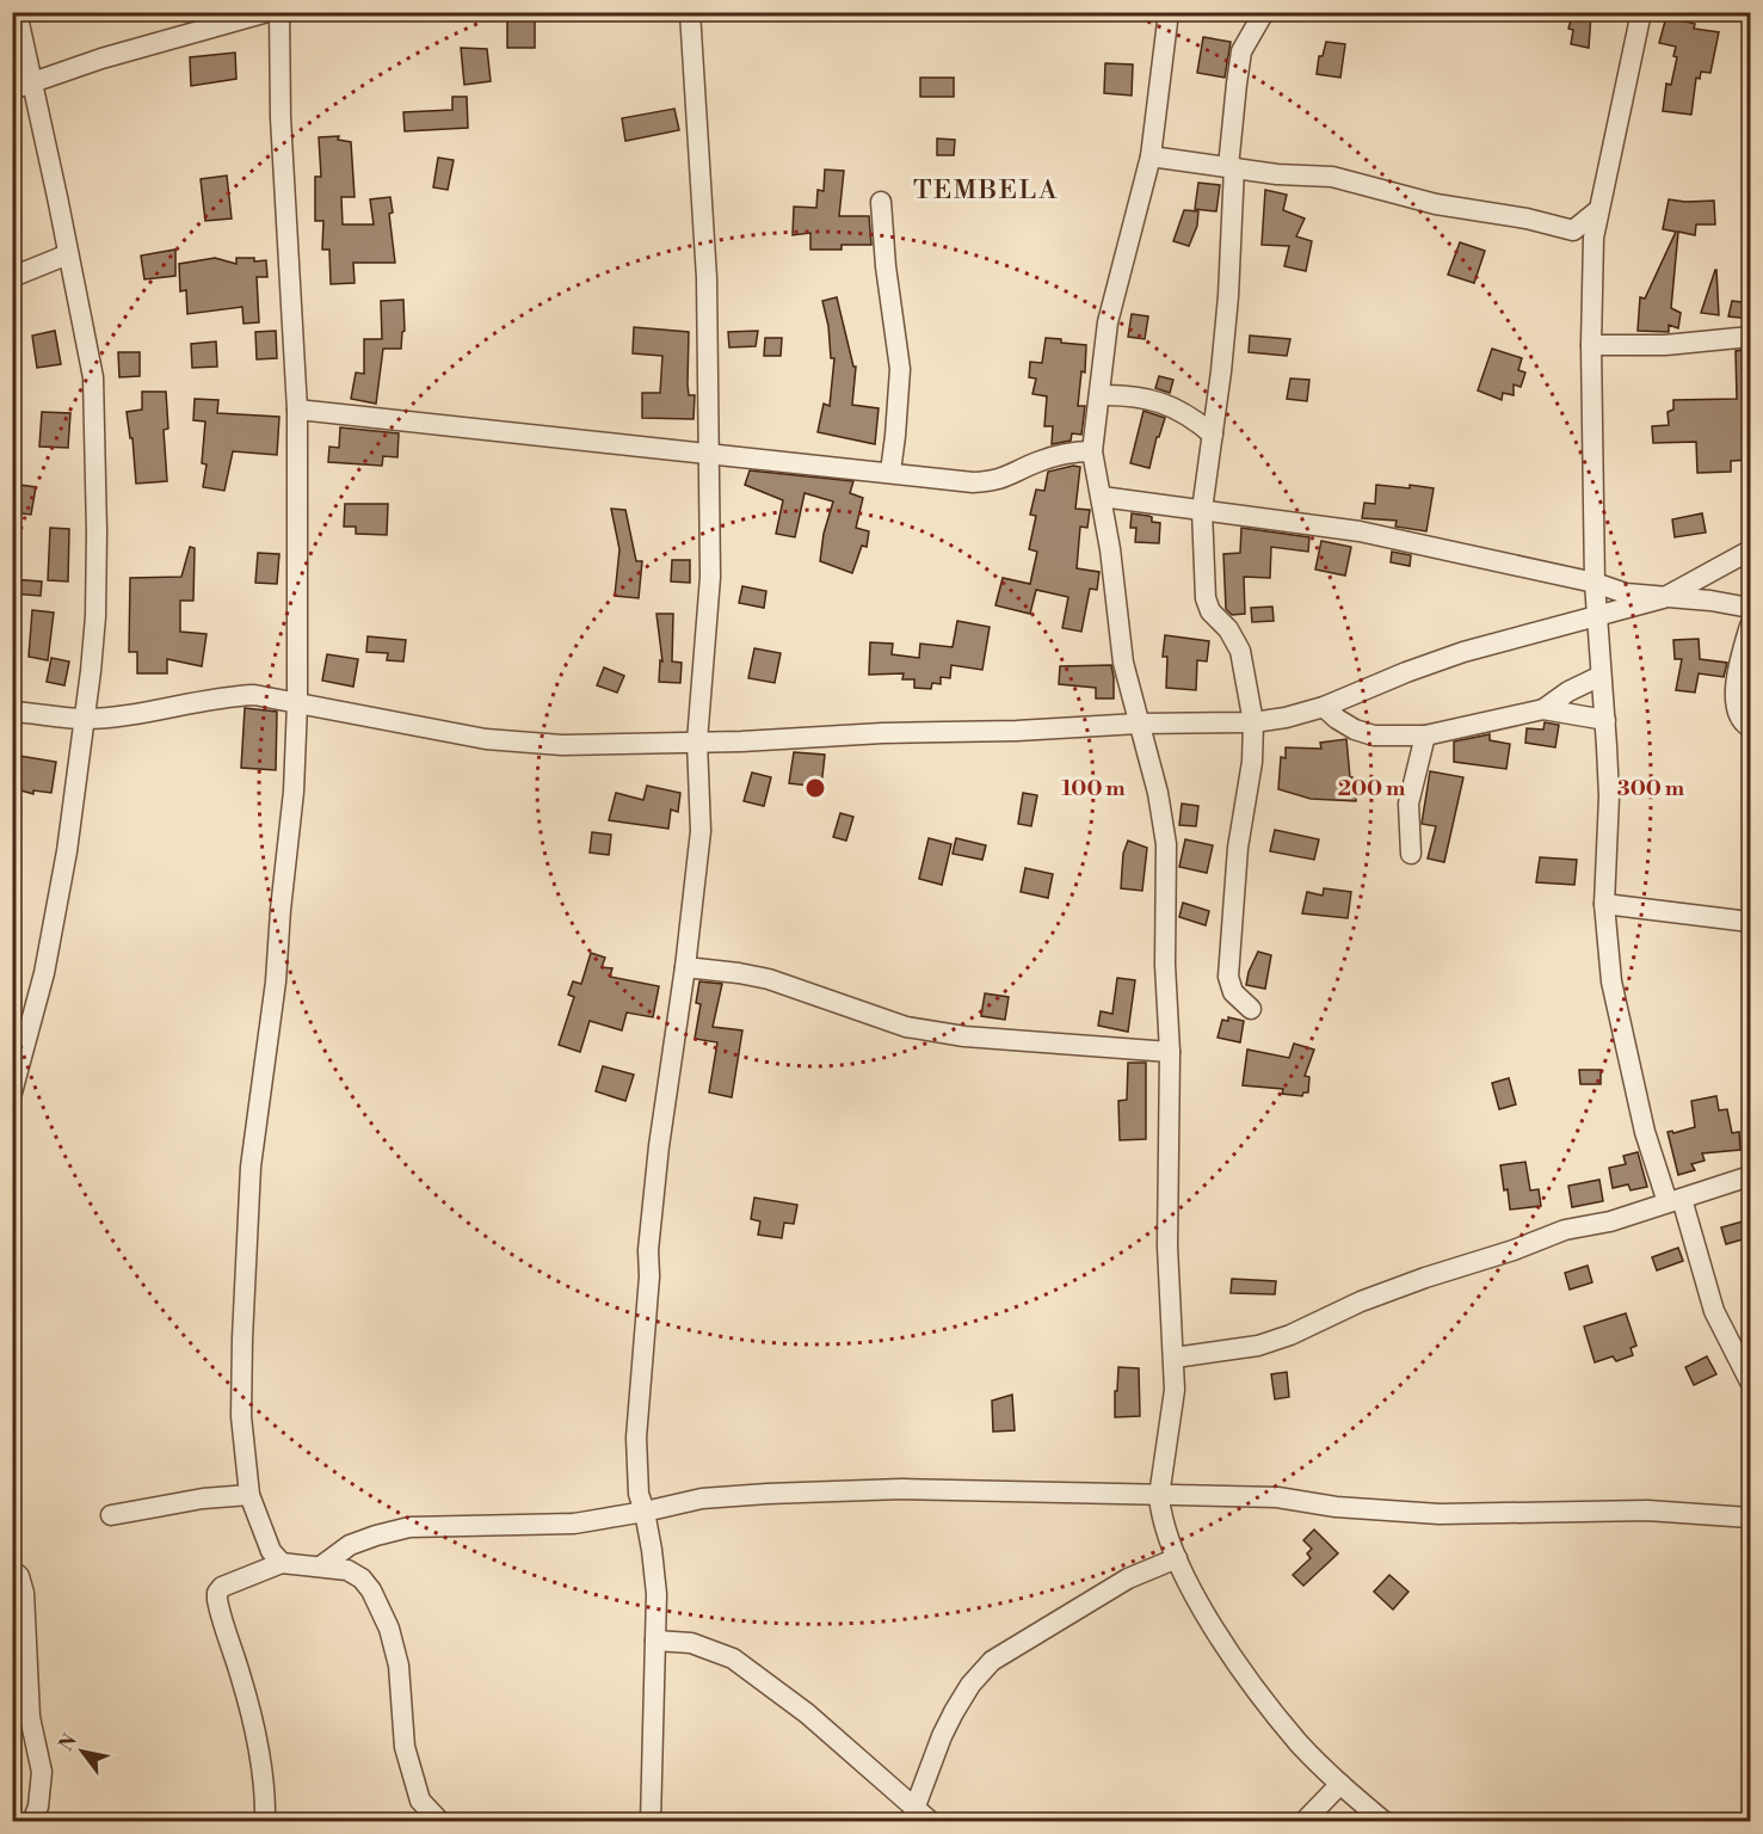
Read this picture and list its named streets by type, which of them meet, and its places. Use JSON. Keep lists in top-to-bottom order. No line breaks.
{"districts":["TEMBELA"],"north":"top left","rings":["100 m","200 m","300 m"]}
